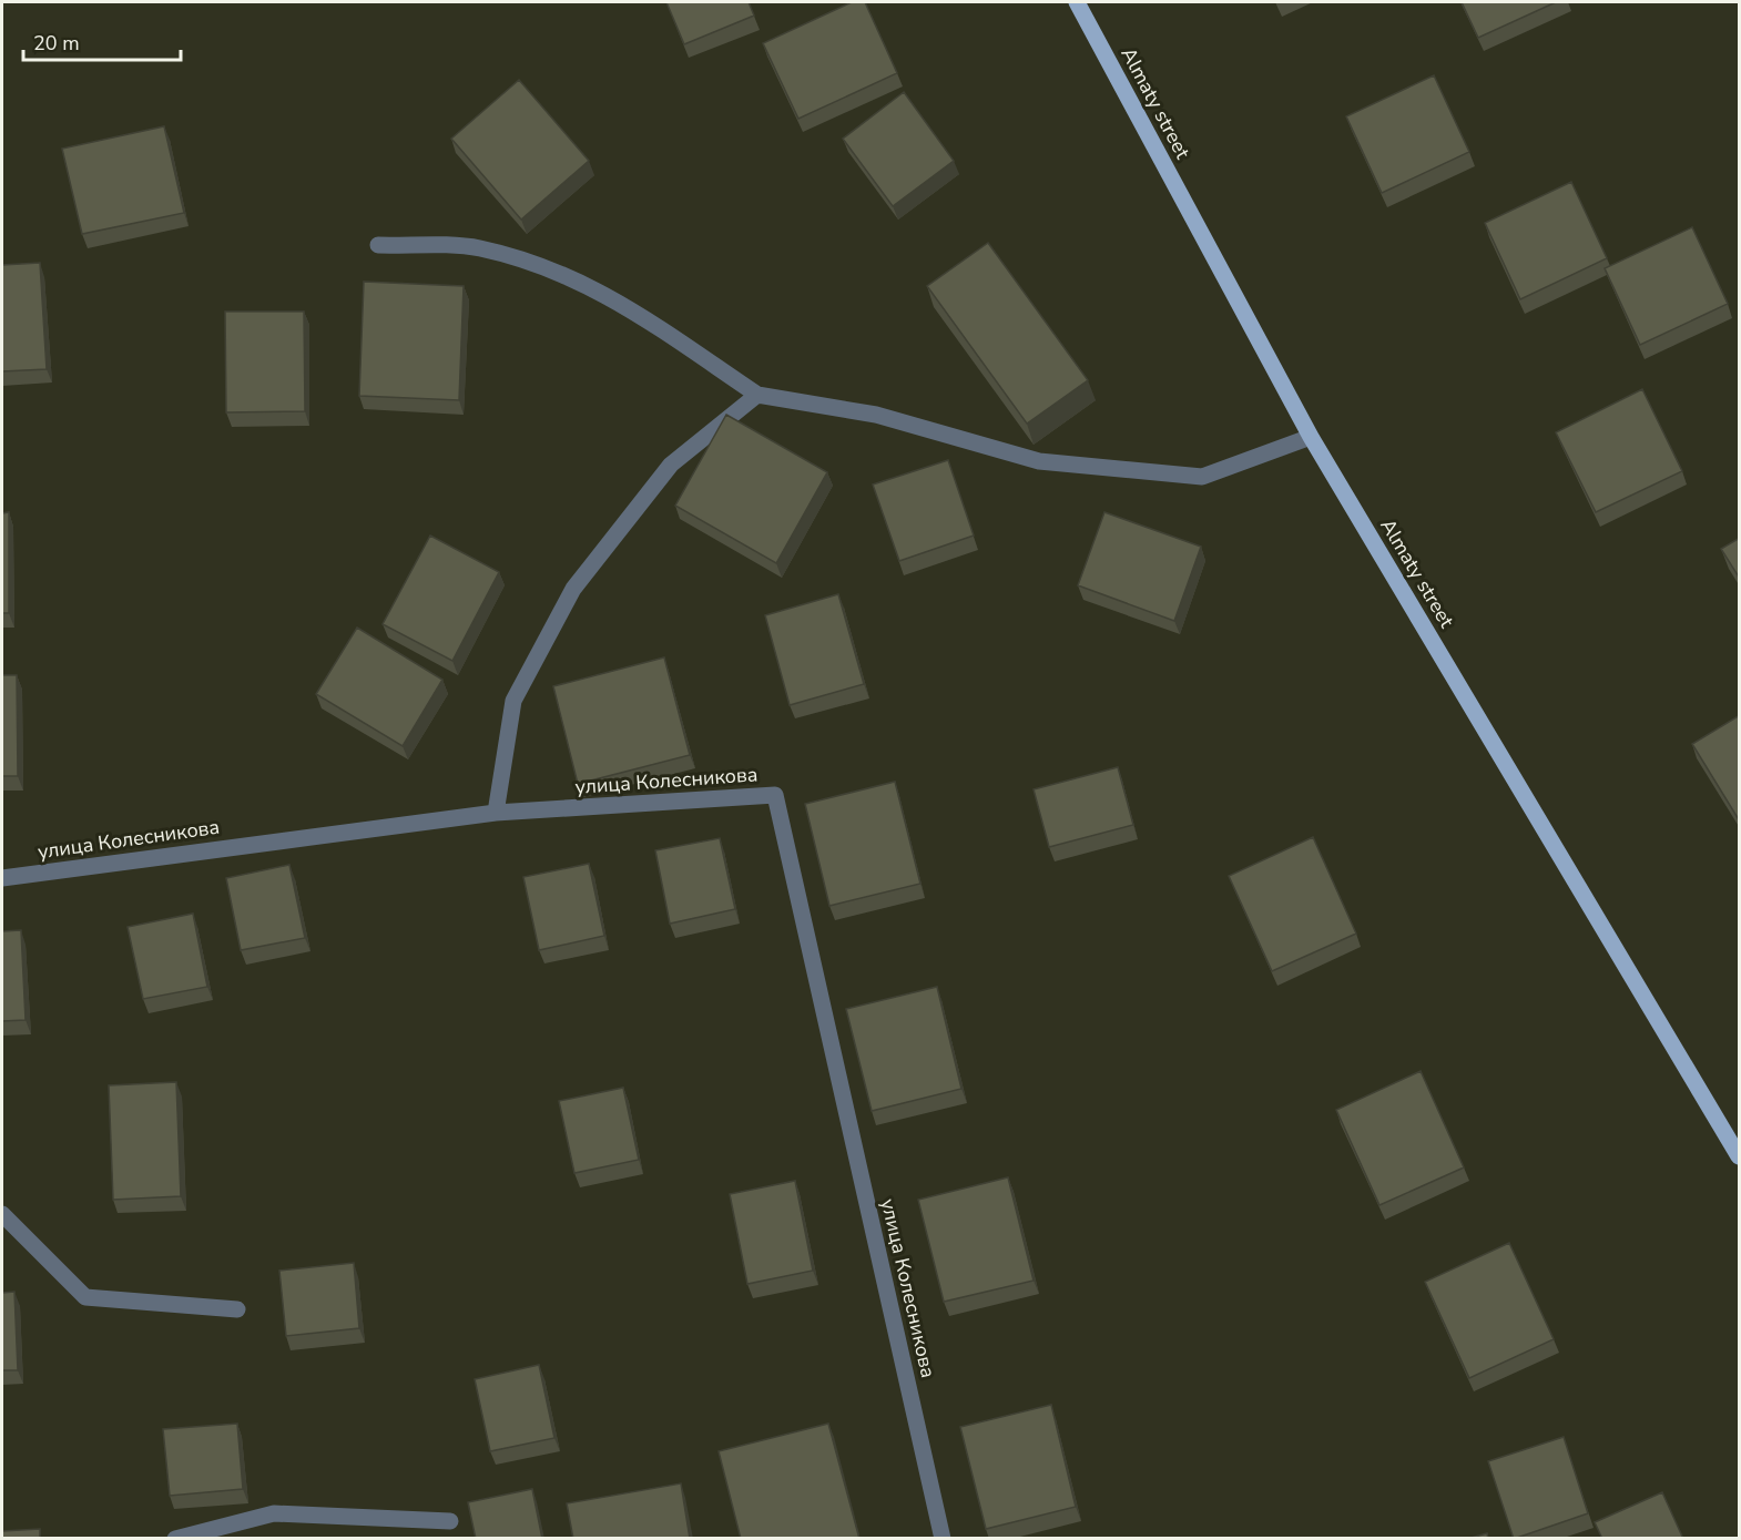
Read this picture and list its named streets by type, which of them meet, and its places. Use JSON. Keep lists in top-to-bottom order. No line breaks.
{"streets":{"main road":["Almaty street"],"street":["улица Колесникова"]},"scale_bar":"20 m"}
